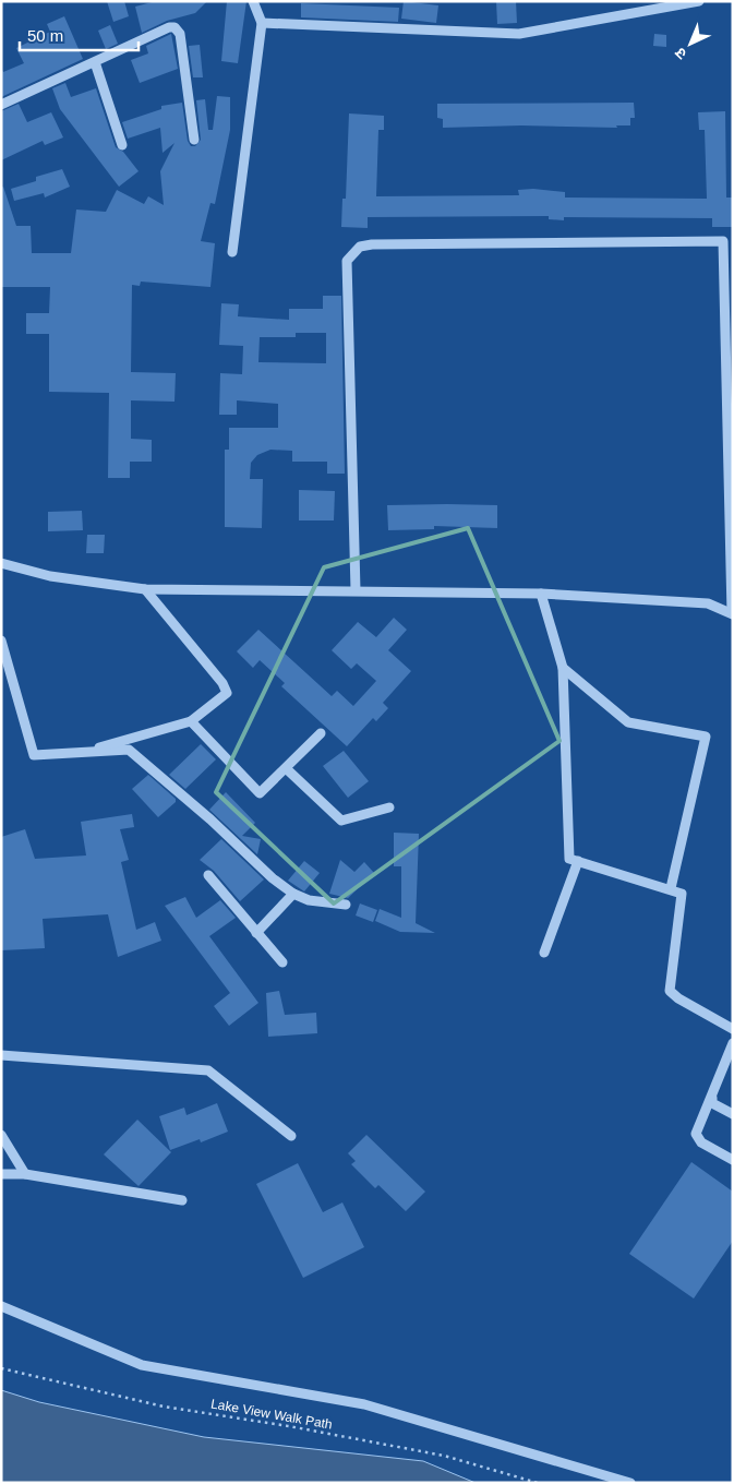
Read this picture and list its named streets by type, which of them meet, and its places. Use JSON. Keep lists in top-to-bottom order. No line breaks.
{"streets":{"path":["Lake View Walk Path"]},"scale_bar":"50 m","north":"bottom left"}
